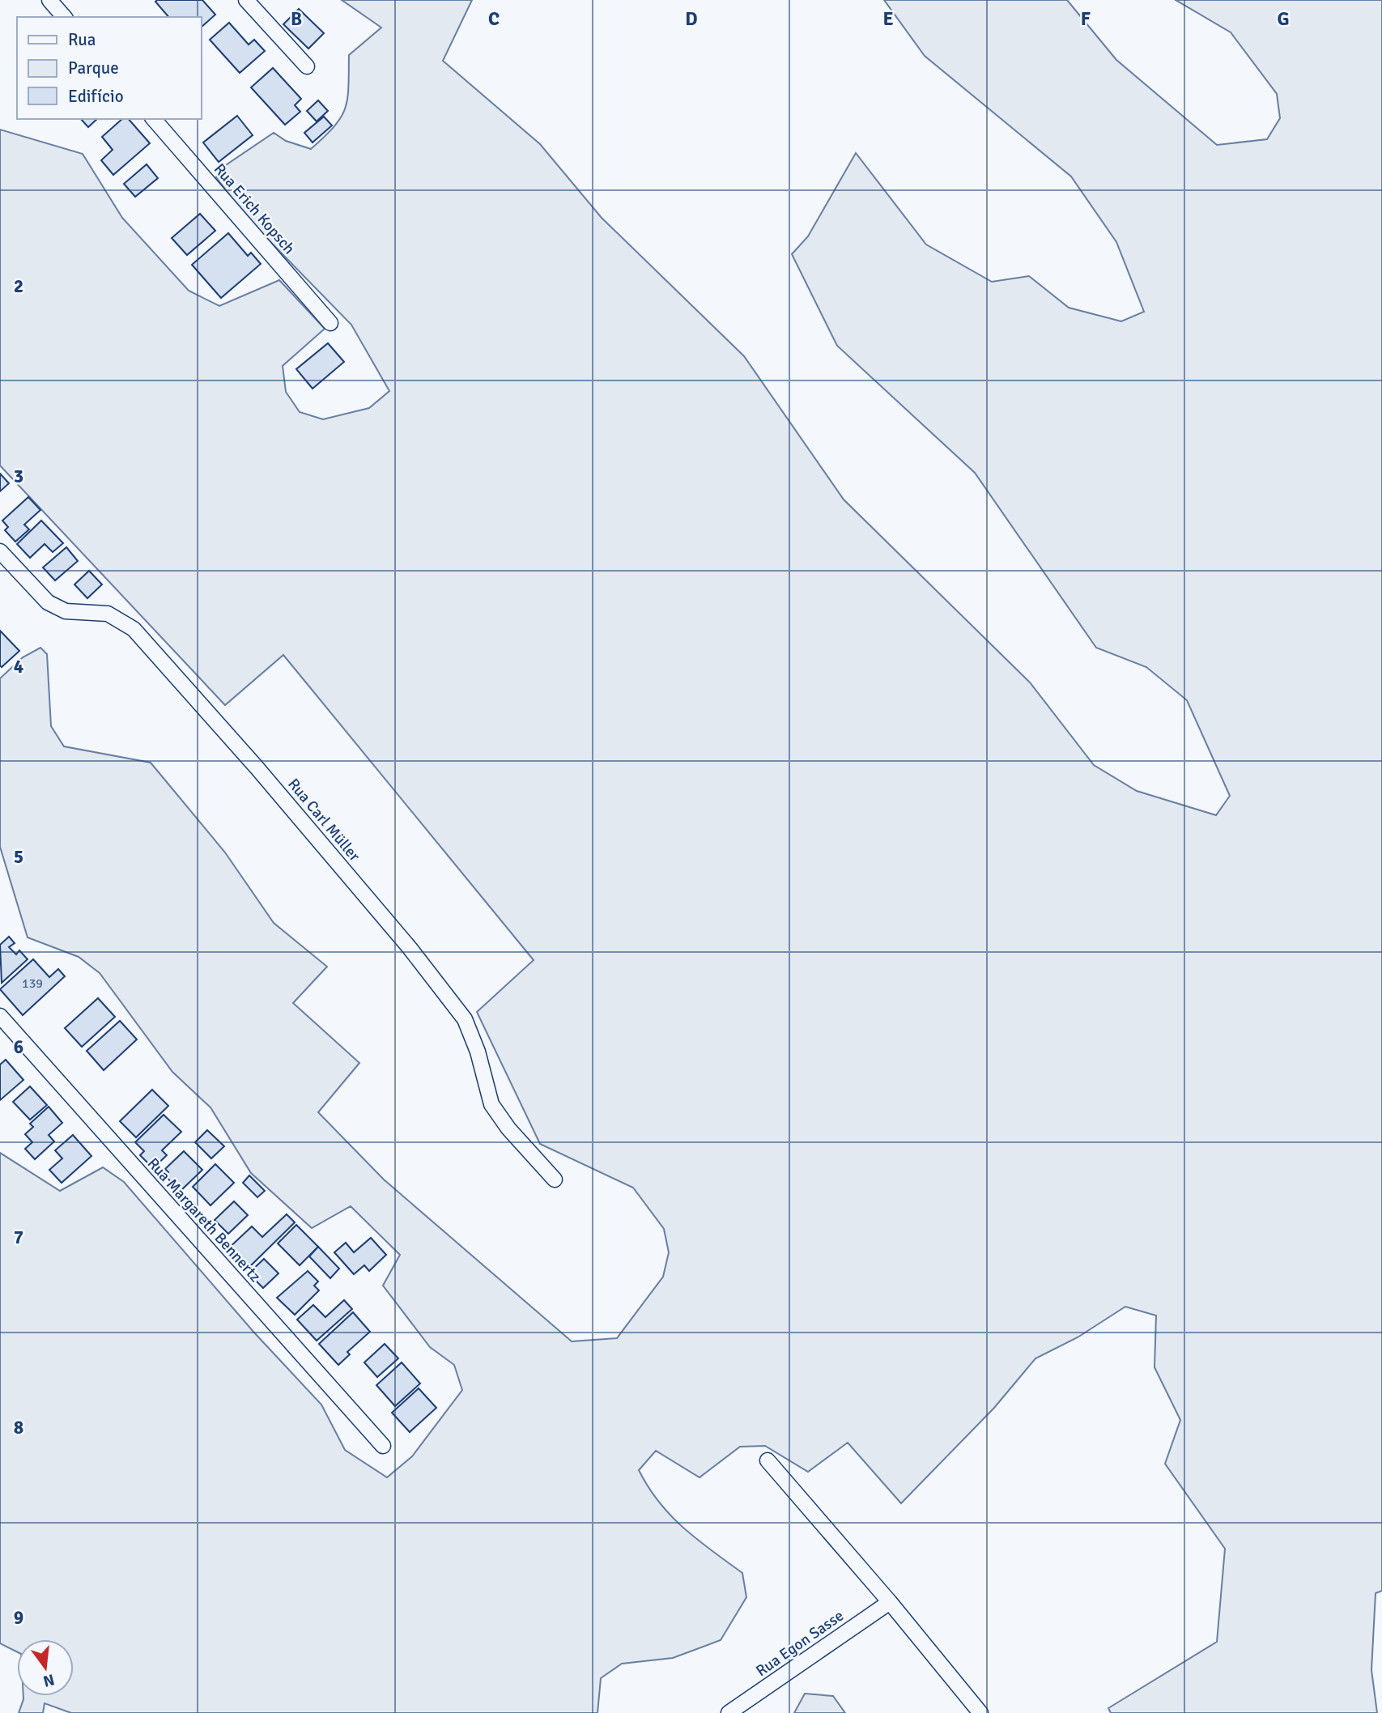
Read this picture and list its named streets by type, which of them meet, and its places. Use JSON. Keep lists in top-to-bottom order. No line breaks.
{"streets":{"street":["Rua Erich Kopsch","Rua Carl Müller","Rua Margareth Bennertz","Rua Egon Sasse"]},"house_numbers":["139"],"legend":["Rua","Parque","Edifício"],"north":"bottom","grid":{"columns":["B","C","D","E","F","G"],"rows":["2","3","4","5","6","7","8","9"]}}
